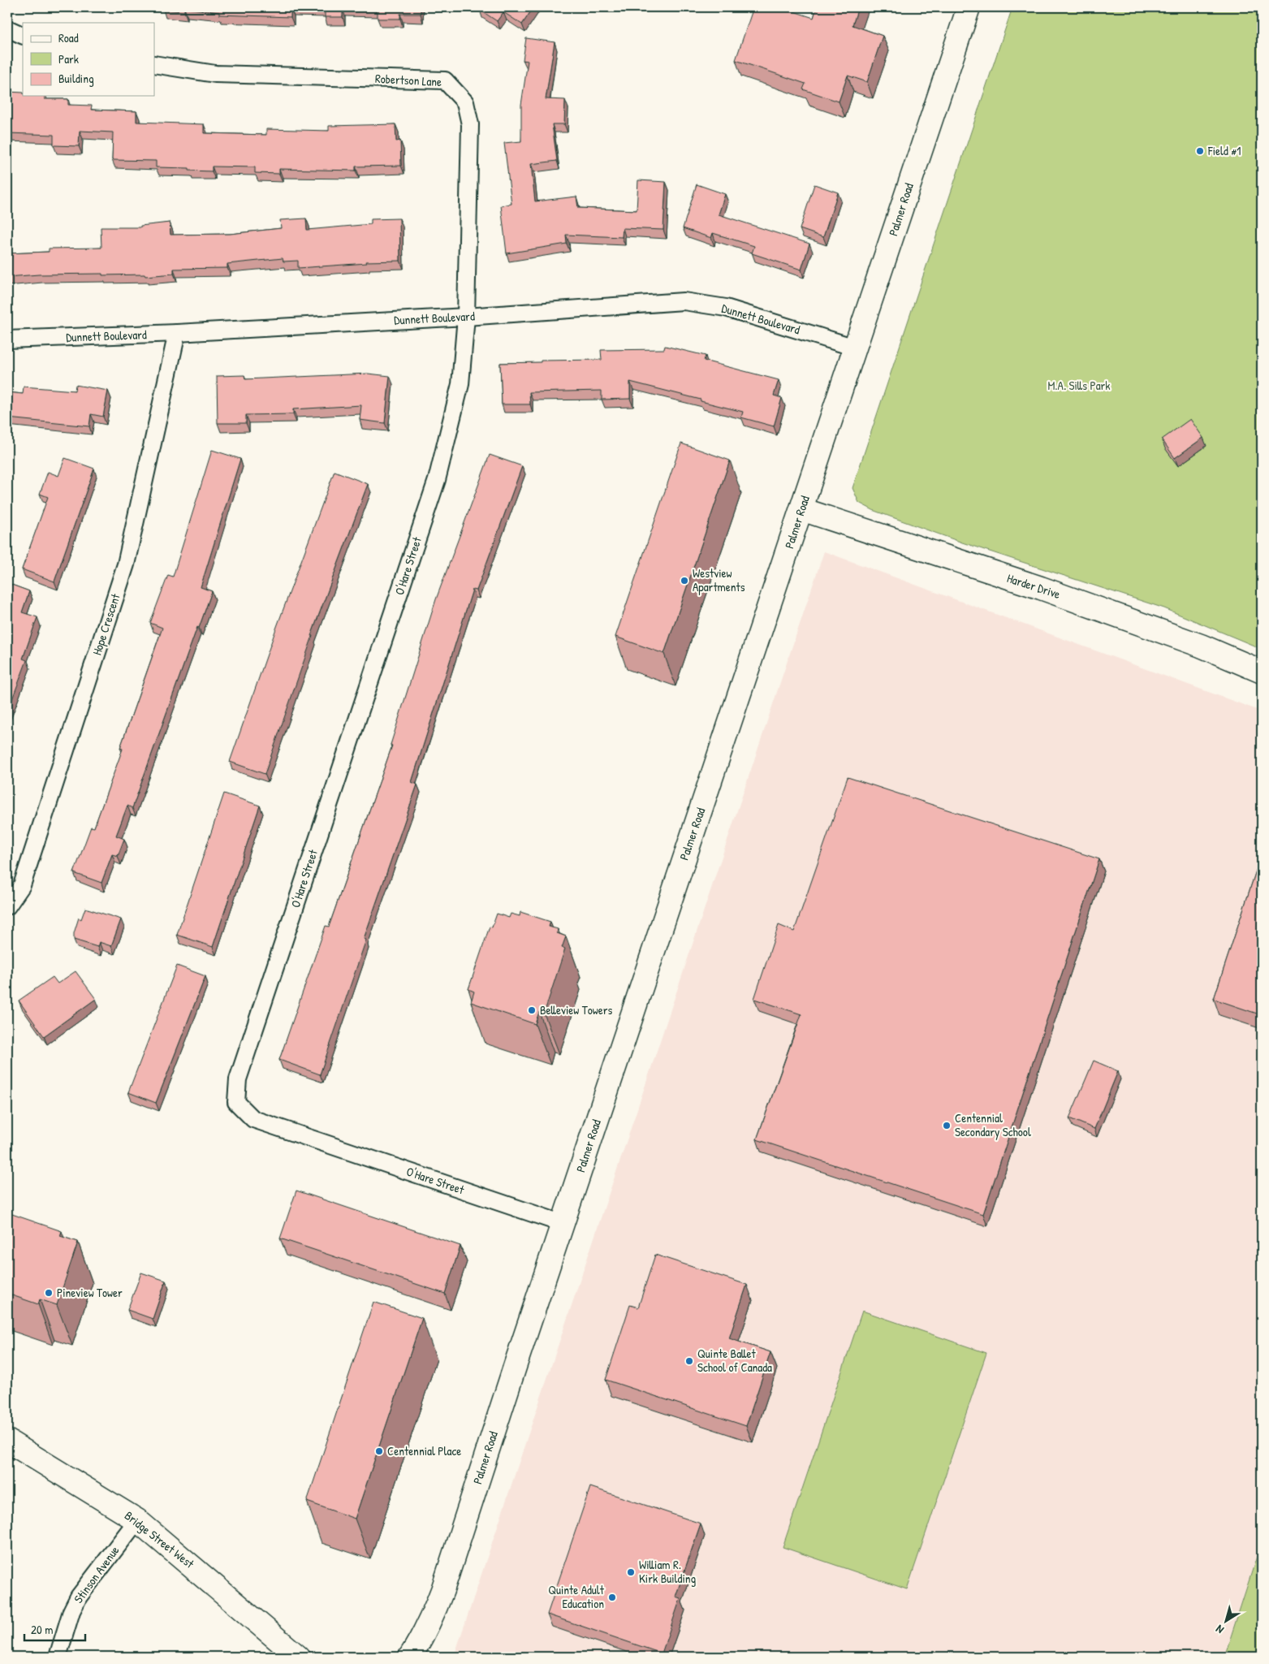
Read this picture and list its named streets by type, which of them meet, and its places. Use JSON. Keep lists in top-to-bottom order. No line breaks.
{"streets":{"street":["Robertson Lane","Palmer Road","Dunnett Boulevard","O'Hare Street","Harder Drive","Hope Crescent","Bridge Street West","Stinson Avenue"]},"crossings":[["Robertson Lane","Dunnett Boulevard"],["Robertson Lane","O'Hare Street"],["Palmer Road","Dunnett Boulevard"],["Palmer Road","O'Hare Street"],["Palmer Road","Harder Drive"],["Dunnett Boulevard","O'Hare Street"],["Dunnett Boulevard","Hope Crescent"],["Bridge Street West","Stinson Avenue"]],"parks":["M.A. Sills Park"],"places":["Field #1","Westview Apartments","Belleview Towers","Centennial Secondary School","Pineview Tower","Quinte Ballet School of Canada","Centennial Place","William R. Kirk Building","Quinte Adult Education"],"legend":["Road","Park","Building"],"scale_bar":"20 m","north":"bottom left"}
